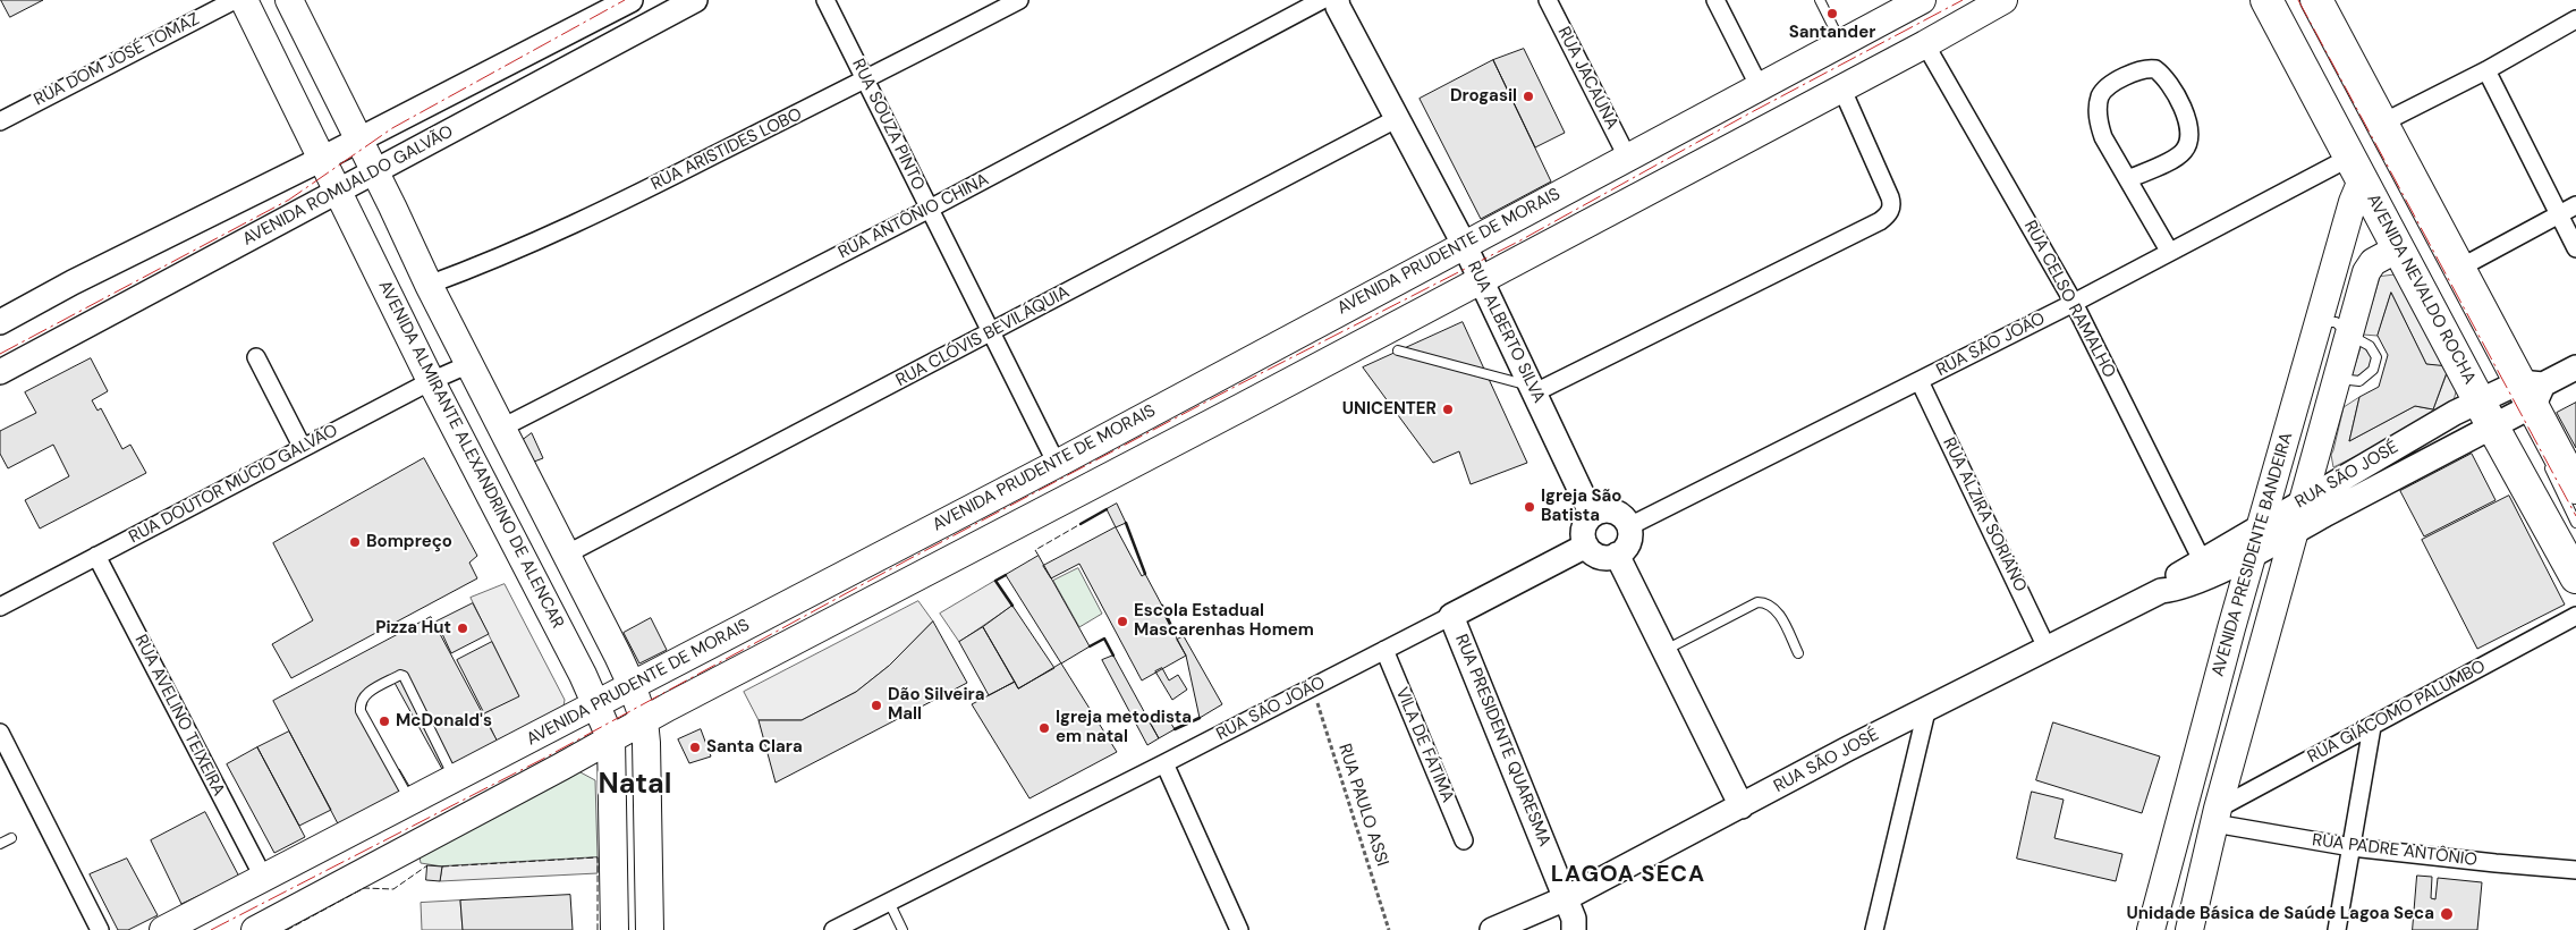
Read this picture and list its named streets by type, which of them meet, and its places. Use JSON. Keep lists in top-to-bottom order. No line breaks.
{"streets":{"highway":["AVENIDA NEVALDO ROCHA"],"main road":["AVENIDA ROMUALDO GALVÃO","AVENIDA PRUDENTE DE MORAIS","RUA ALBERTO SILVA","RUA SÃO JOÃO","AVENIDA ALMIRANTE ALEXANDRINO DE ALENCAR","RUA SÃO JOSÉ","AVENIDA PRESIDENTE BANDEIRA","RUA PRESIDENTE QUARESMA"],"street":["RUA DOM JOSÉ TOMAZ","RUA JACAÚNA","RUA SOUZA PINTO","RUA ARISTIDES LOBO","RUA ANTÔNIO CHINA","RUA CELSO RAMALHO","RUA CLÓVIS BEVILÁQUIA","RUA DOUTOR MÚCIO GALVÃO","RUA ALZIRA SORIANO","RUA GIÁCOMO PALUMBO","RUA AVELINO TEIXEIRA","VILA DE FÁTIMA","RUA PADRE ANTÔNIO"],"path":["RUA PAULO ASSI"]},"crossings":[["RUA JACAÚNA","AVENIDA PRUDENTE DE MORAIS"],["RUA SOUZA PINTO","RUA ARISTIDES LOBO"],["RUA SOUZA PINTO","RUA ANTÔNIO CHINA"],["RUA SOUZA PINTO","AVENIDA PRUDENTE DE MORAIS"],["RUA SOUZA PINTO","RUA CLÓVIS BEVILÁQUIA"],["AVENIDA ROMUALDO GALVÃO","AVENIDA ALMIRANTE ALEXANDRINO DE ALENCAR"],["AVENIDA PRUDENTE DE MORAIS","RUA CELSO RAMALHO"],["AVENIDA PRUDENTE DE MORAIS","RUA ALBERTO SILVA"],["AVENIDA PRUDENTE DE MORAIS","AVENIDA ALMIRANTE ALEXANDRINO DE ALENCAR"],["AVENIDA PRUDENTE DE MORAIS","RUA AVELINO TEIXEIRA"],["AVENIDA NEVALDO ROCHA","RUA SÃO JOÃO"],["AVENIDA NEVALDO ROCHA","RUA SÃO JOSÉ"],["AVENIDA NEVALDO ROCHA","AVENIDA PRESIDENTE BANDEIRA"],["RUA CELSO RAMALHO","RUA SÃO JOÃO"],["RUA CELSO RAMALHO","RUA SÃO JOSÉ"],["RUA ALBERTO SILVA","RUA CLÓVIS BEVILÁQUIA"],["RUA ALBERTO SILVA","RUA SÃO JOÃO"],["RUA SÃO JOÃO","RUA ALZIRA SORIANO"],["RUA SÃO JOÃO","AVENIDA PRESIDENTE BANDEIRA"],["RUA SÃO JOÃO","RUA PRESIDENTE QUARESMA"],["RUA SÃO JOÃO","VILA DE FÁTIMA"],["RUA SÃO JOÃO","RUA PAULO ASSI"],["AVENIDA ALMIRANTE ALEXANDRINO DE ALENCAR","RUA DOUTOR MÚCIO GALVÃO"],["RUA SÃO JOSÉ","RUA ALZIRA SORIANO"],["RUA SÃO JOSÉ","AVENIDA PRESIDENTE BANDEIRA"],["RUA SÃO JOSÉ","RUA PRESIDENTE QUARESMA"],["RUA DOUTOR MÚCIO GALVÃO","RUA AVELINO TEIXEIRA"],["AVENIDA PRESIDENTE BANDEIRA","RUA GIÁCOMO PALUMBO"],["AVENIDA PRESIDENTE BANDEIRA","RUA PADRE ANTÔNIO"],["RUA GIÁCOMO PALUMBO","RUA PADRE ANTÔNIO"]],"districts":["Natal","LAGOA SECA"],"places":["Santander","Drogasil","UNICENTER","Igreja São Batista","Bompreço","Escola Estadual Mascarenhas Homem","Pizza Hut","Dão Silveira Mall","McDonald's","Igreja metodista em natal","Santa Clara","Unidade Básica de Saúde Lagoa Seca"]}
